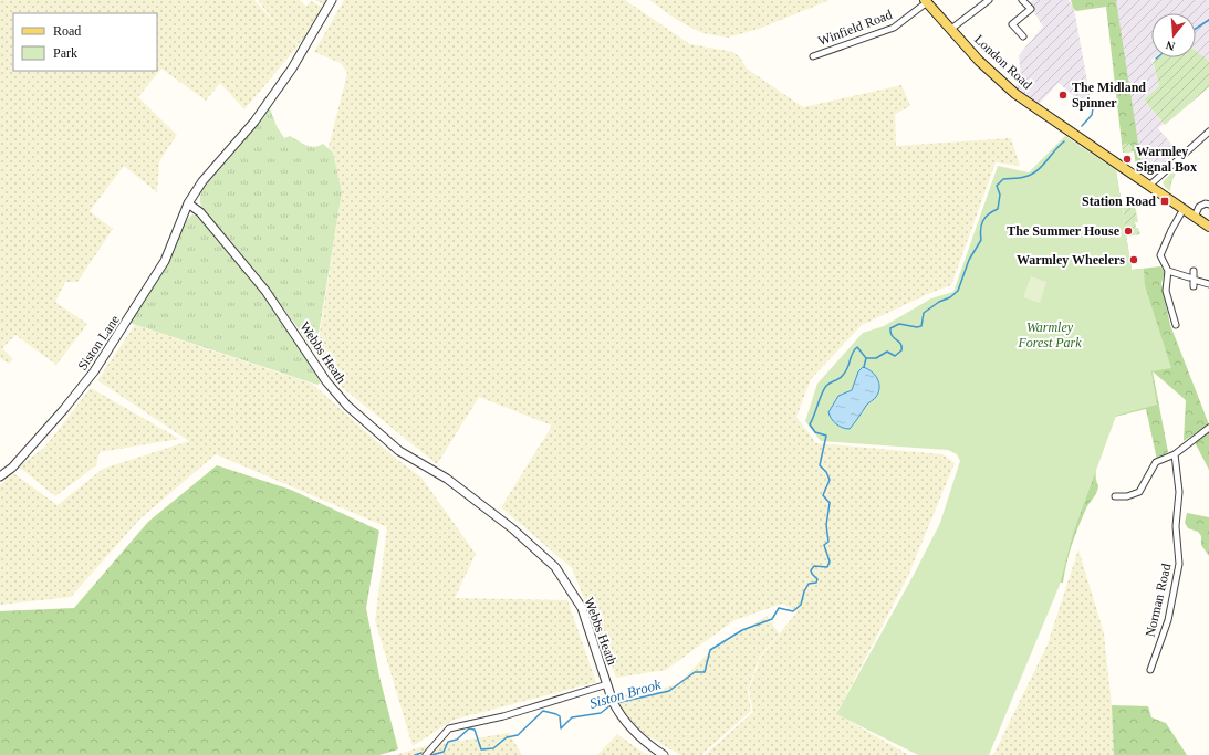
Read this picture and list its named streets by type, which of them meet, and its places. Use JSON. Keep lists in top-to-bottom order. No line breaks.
{"streets":{"main road":["London Road"],"street":["Winfield Road","Siston Lane","Webbs Heath","Norman Road"]},"crossings":[["Winfield Road","London Road"],["Siston Lane","Webbs Heath"]],"water":["Siston Brook"],"parks":["Warmley Forest Park"],"places":{"other":["The Midland Spinner","Warmley Signal Box","The Summer House","Warmley Wheelers"],"transit":["Station Road"]},"legend":["Road","Park"],"north":"bottom"}
